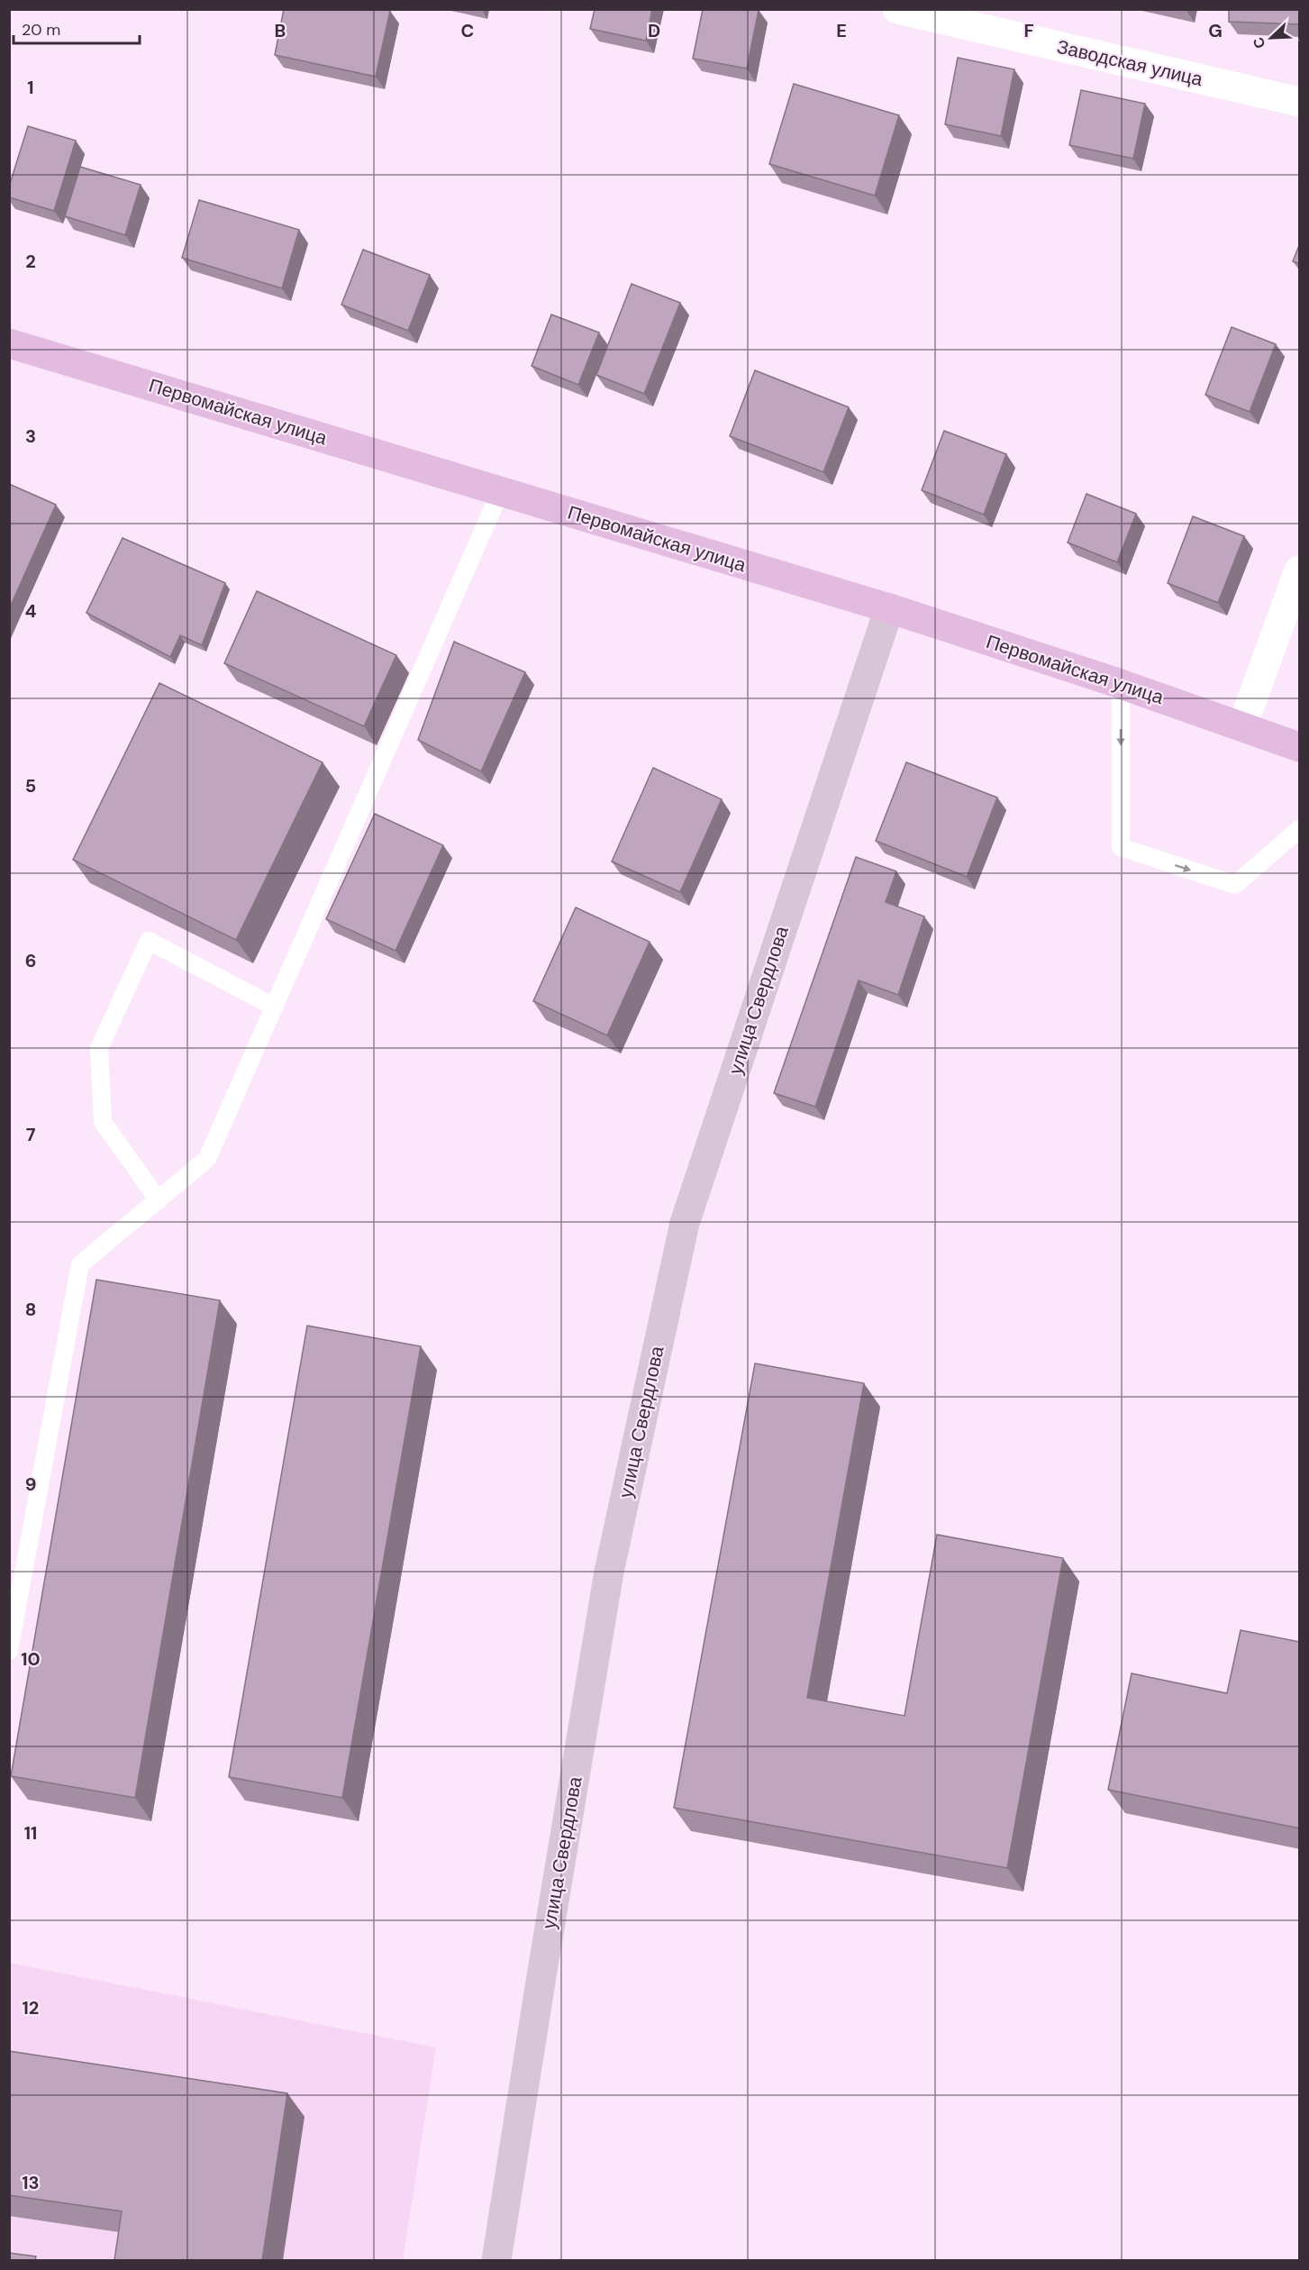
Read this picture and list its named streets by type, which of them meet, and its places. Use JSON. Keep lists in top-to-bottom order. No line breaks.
{"streets":{"main road":["Первомайская улица","улица Свердлова"],"street":["Заводская улица"]},"crossings":[["Первомайская улица","улица Свердлова"]],"scale_bar":"20 m","north":"bottom left","grid":{"columns":["B","C","D","E","F","G"],"rows":["1","2","3","4","5","6","7","8","9","10","11","12","13"]}}
